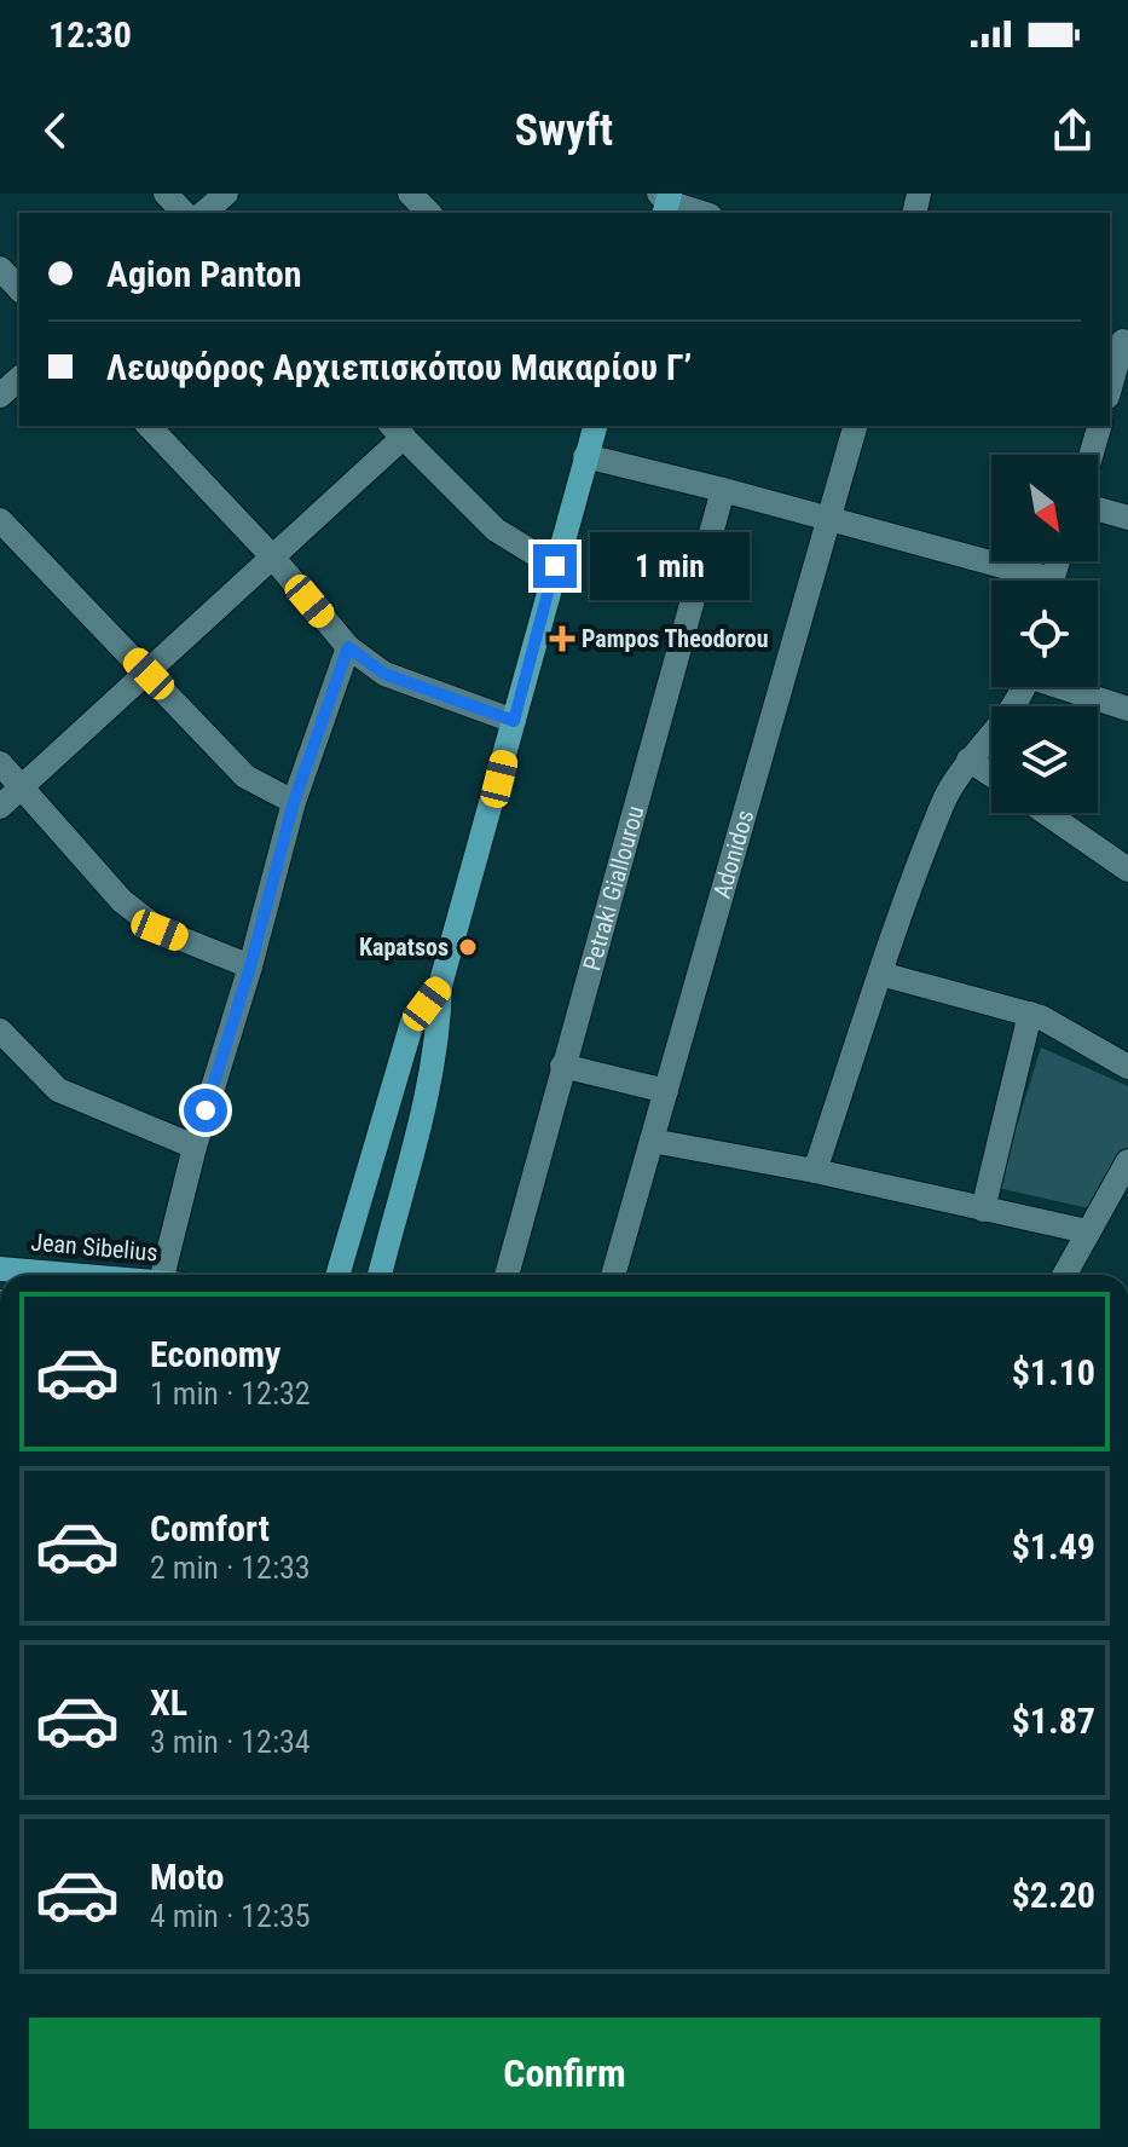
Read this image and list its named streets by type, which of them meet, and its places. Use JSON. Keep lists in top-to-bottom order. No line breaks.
{"streets":{"main road":["Jean Sibelius"],"street":["Adonidos","Petraki Giallourou"]},"places":{"health":["Pampos Theodorou"],"other":["Kapatsos"]},"north":"bottom right","page":{"status":"12:30","header":"Swyft","banner":["Agion Panton","Λεωφόρος Αρχιεπισκόπου Μακαρίου Γ’"],"bubble":"1 min","list":[{"name":"Economy","note":"1 min · 12:32","value":"$1.10"},{"name":"Comfort","note":"2 min · 12:33","value":"$1.49"},{"name":"XL","note":"3 min · 12:34","value":"$1.87"},{"name":"Moto","note":"4 min · 12:35","value":"$2.20"}],"buttons":"Confirm"}}
